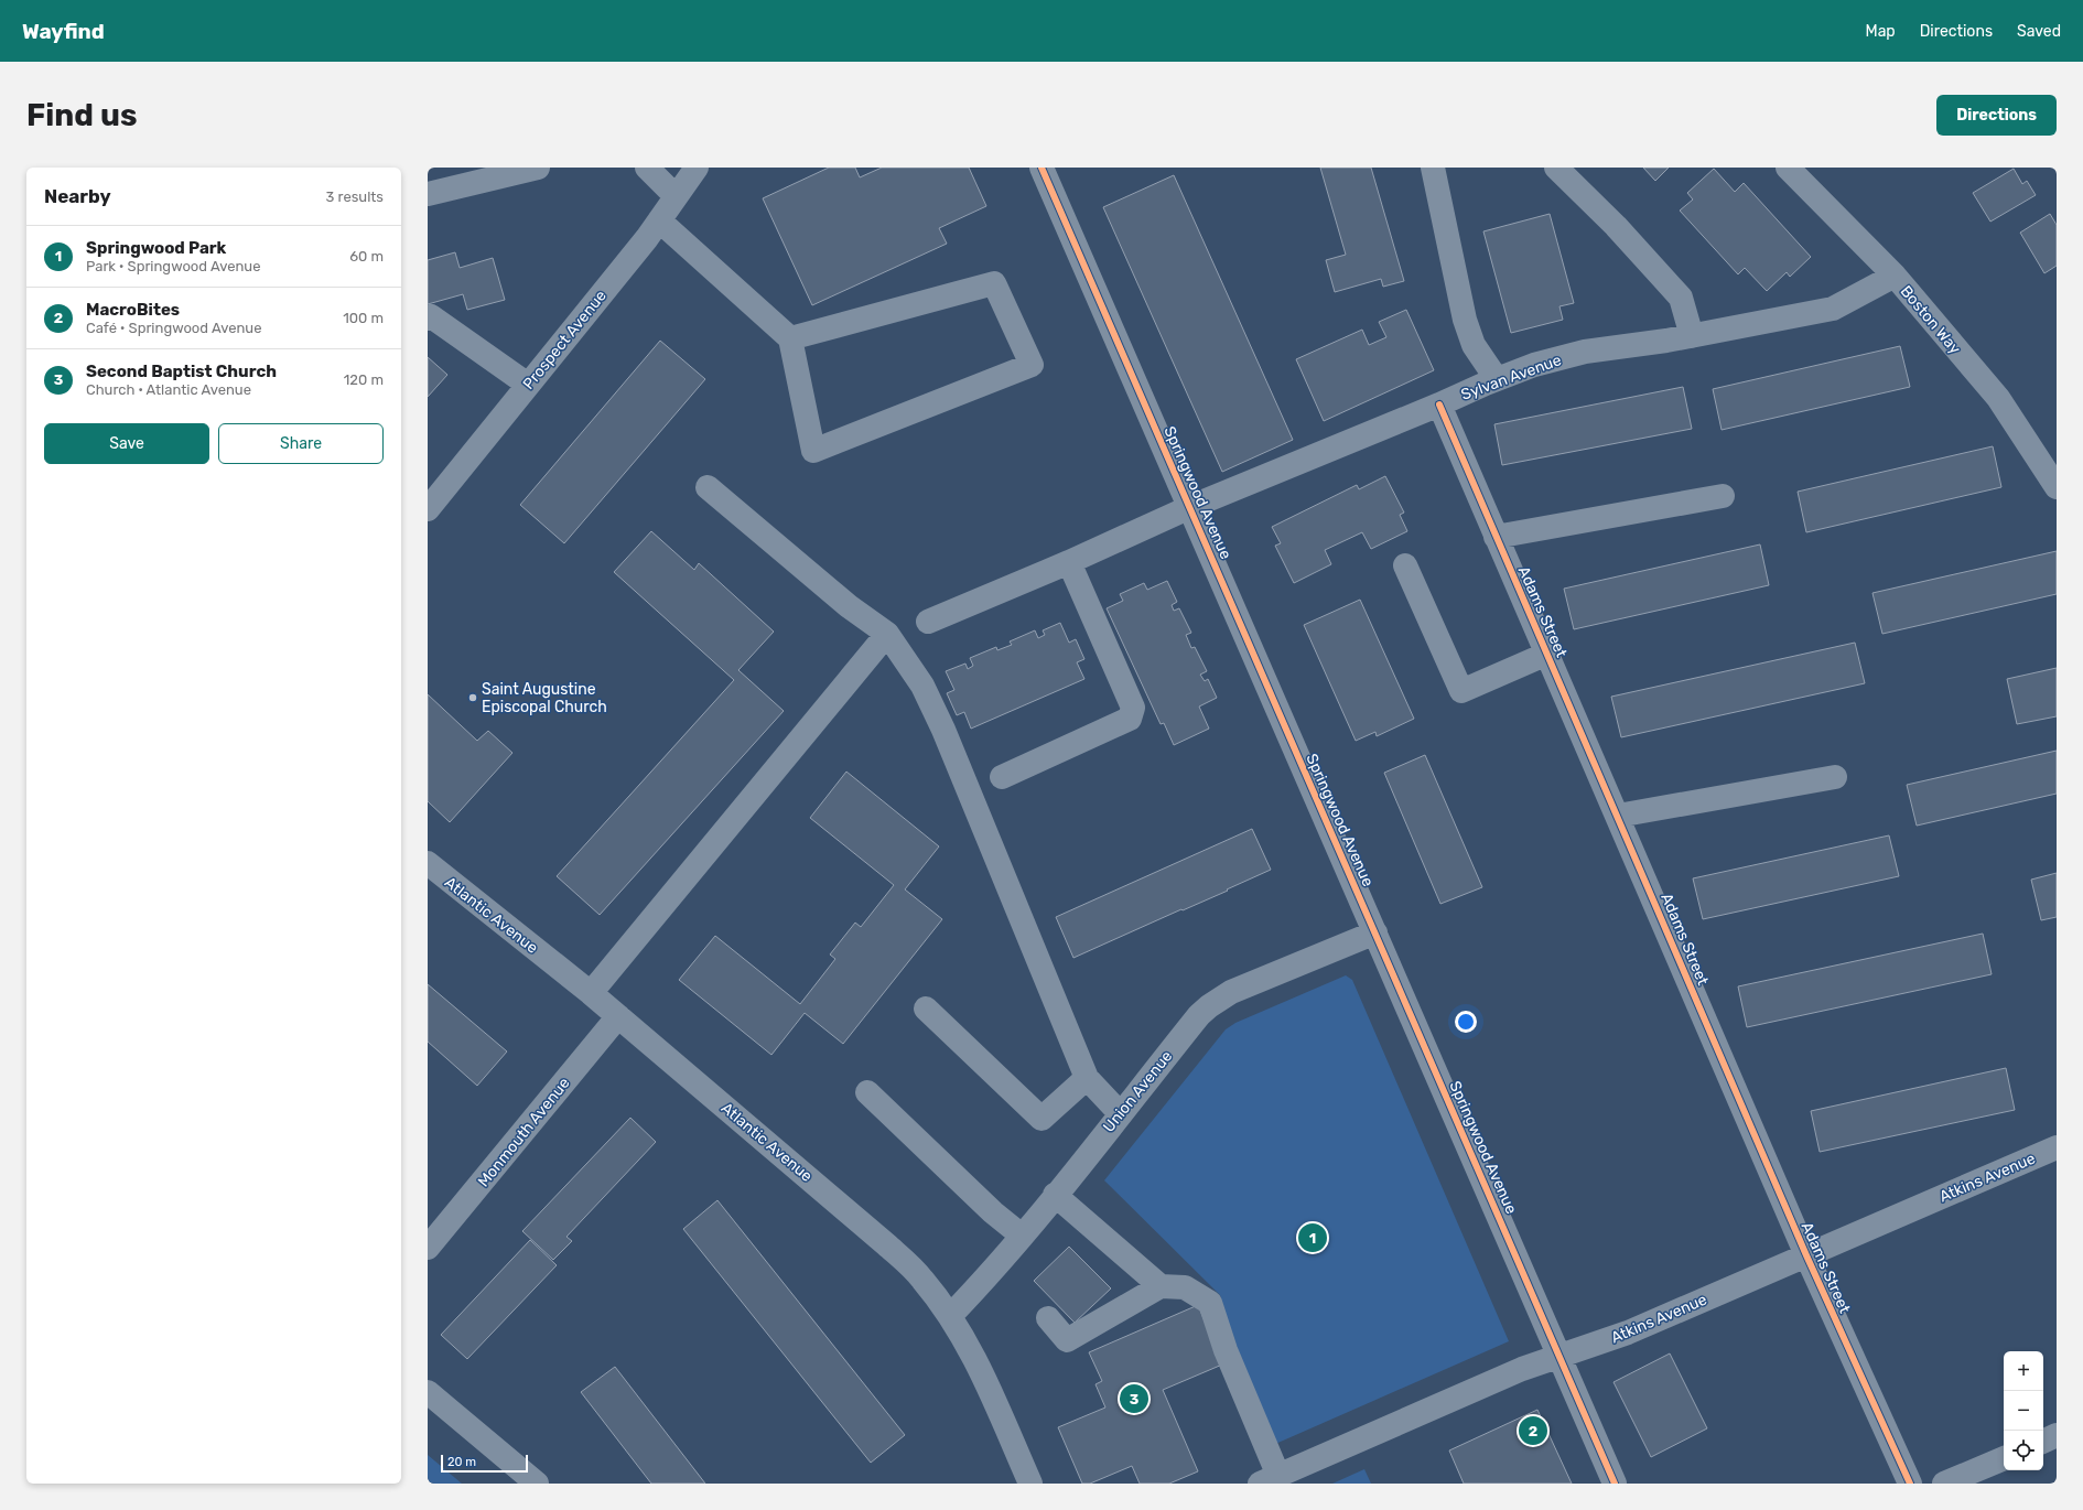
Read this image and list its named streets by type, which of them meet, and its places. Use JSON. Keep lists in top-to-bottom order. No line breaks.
{"streets":{"street":["Boston Way","Prospect Avenue","Sylvan Avenue","Springwood Avenue","Adams Street","Atlantic Avenue","Union Avenue","Monmouth Avenue","Atkins Avenue"]},"crossings":[["Boston Way","Sylvan Avenue"],["Sylvan Avenue","Springwood Avenue"],["Sylvan Avenue","Adams Street"],["Springwood Avenue","Union Avenue"],["Springwood Avenue","Atkins Avenue"],["Adams Street","Atkins Avenue"],["Atlantic Avenue","Union Avenue"],["Atlantic Avenue","Monmouth Avenue"]],"places":["Saint Augustine Episcopal Church"],"scale_bar":"20 m","page":{"header":"Wayfind","nav":["Map","Directions","Saved"],"buttons":["Directions",["Save","Share"]],"title":"Find us","heading":["Nearby","3 results"],"list":[{"mark":"1","name":"Springwood Park","note":"Park · Springwood Avenue","value":"60 m"},{"mark":"2","name":"MacroBites","note":"Café · Springwood Avenue","value":"100 m"},{"mark":"3","name":"Second Baptist Church","note":"Church · Atlantic Avenue","value":"120 m"}],"pins":["1","3","2"],"map_buttons":["+","−"],"scale":"20 m"}}
